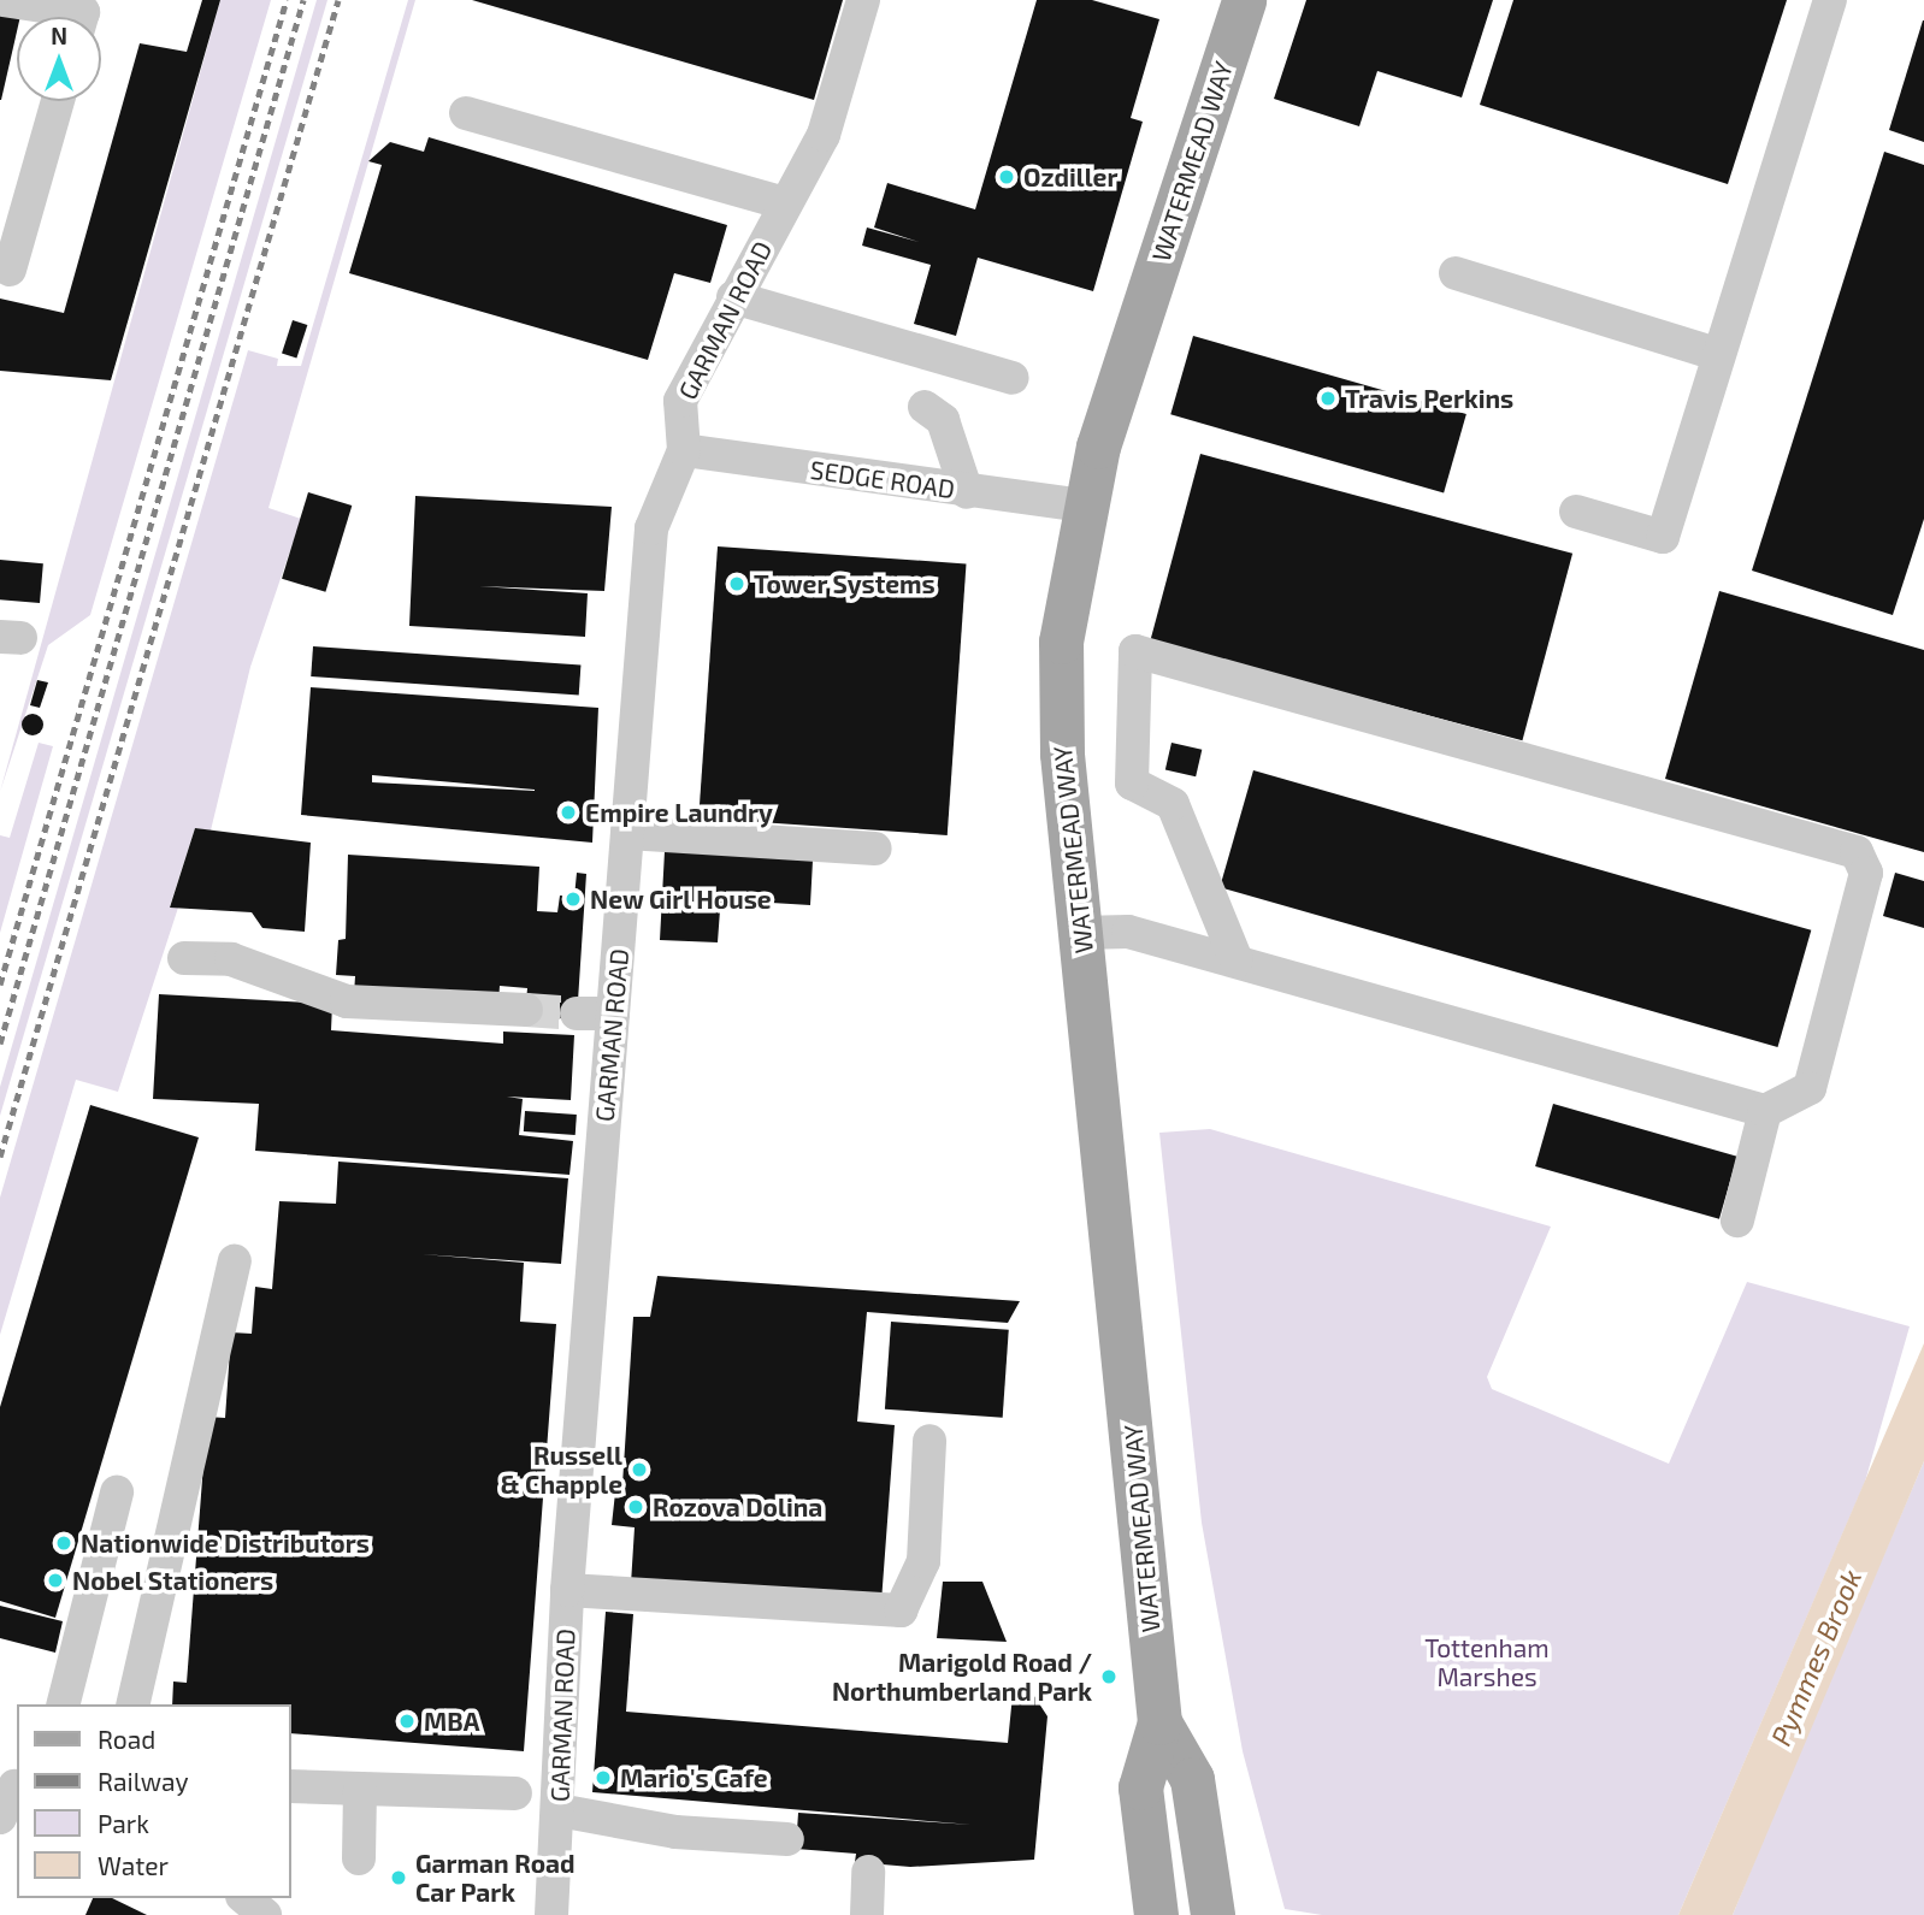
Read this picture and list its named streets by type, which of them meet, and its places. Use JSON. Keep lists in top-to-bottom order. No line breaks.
{"streets":{"main road":["WATERMEAD WAY"],"street":["GARMAN ROAD","SEDGE ROAD"]},"crossings":[["WATERMEAD WAY","SEDGE ROAD"],["GARMAN ROAD","SEDGE ROAD"]],"water":["Pymmes Brook"],"parks":["Tottenham Marshes"],"places":["Ozdiller","Travis Perkins","Tower Systems","Empire Laundry","New Girl House","Russell & Chapple","Rozova Dolina","Nationwide Distributors","Nobel Stationers","Marigold Road / Northumberland Park","MBA","Mario's Cafe","Garman Road Car Park"],"legend":["Road","Railway","Park","Water"],"north":"top"}
